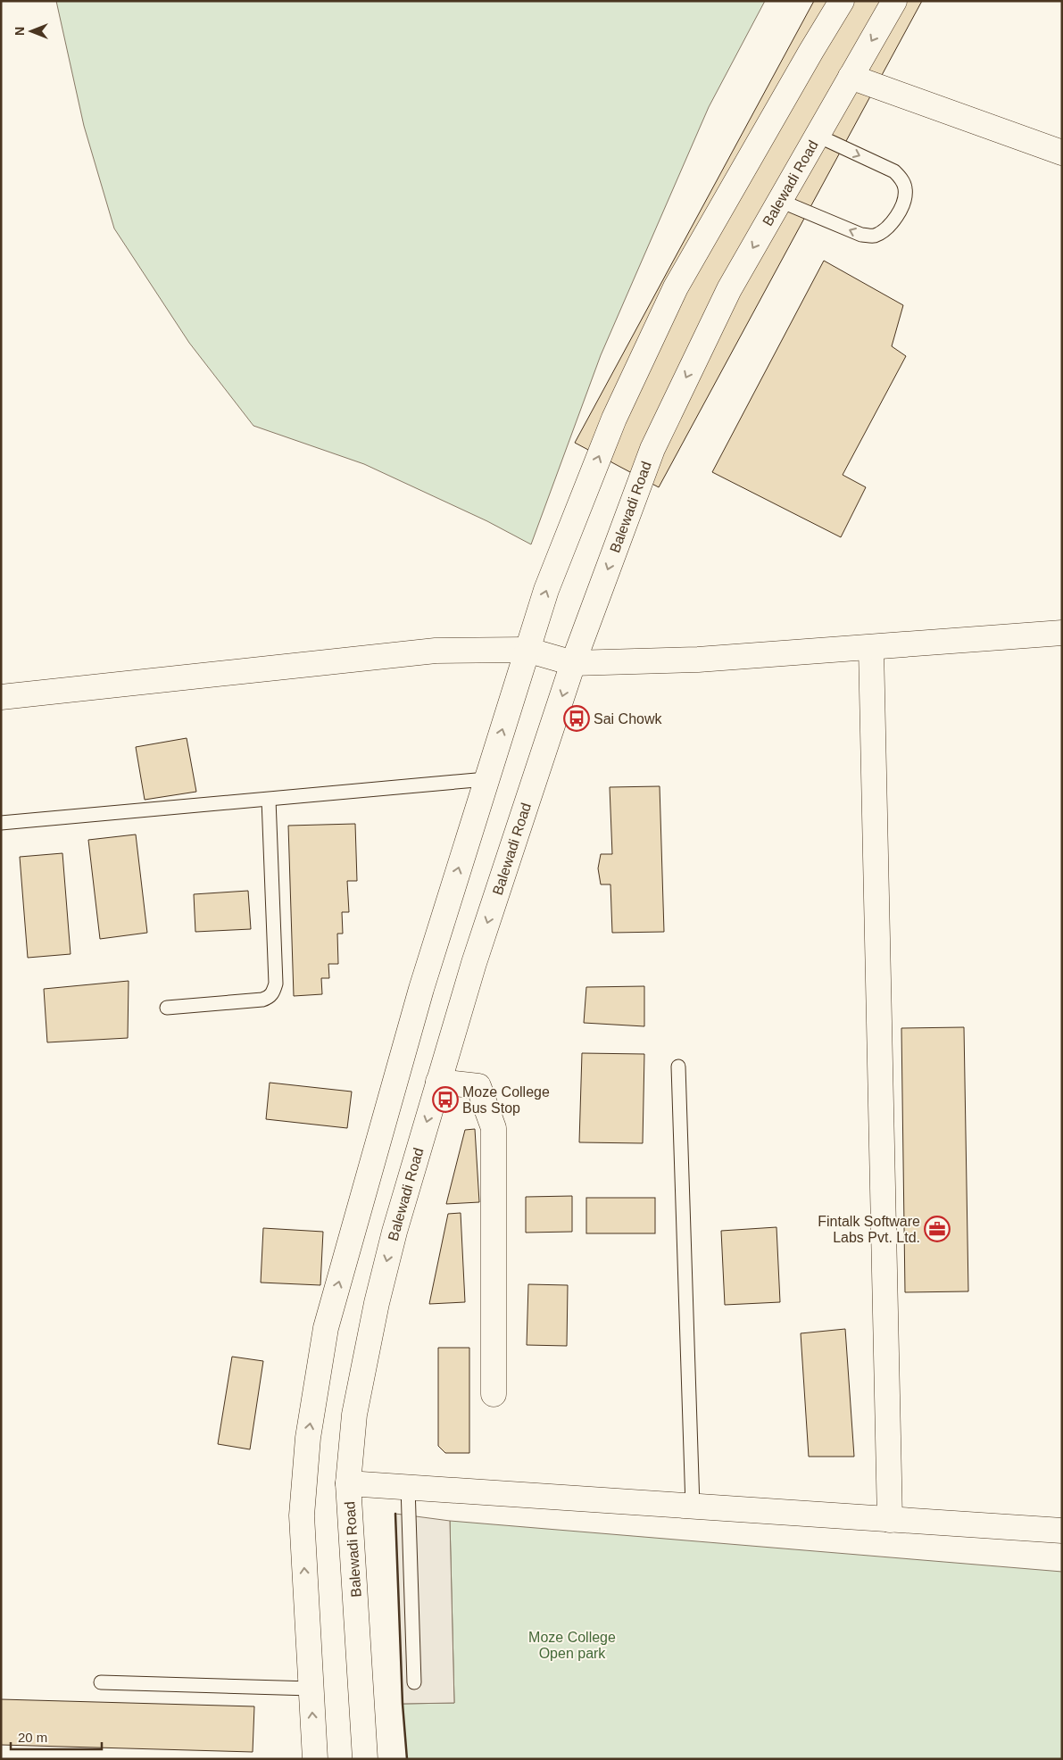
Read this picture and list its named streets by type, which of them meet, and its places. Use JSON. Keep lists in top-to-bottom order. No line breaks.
{"streets":{"main road":["Balewadi Road"]},"parks":["Moze College Open park"],"places":{"bus stop":["Sai Chowk","Moze College Bus Stop"],"office":["Fintalk Software Labs Pvt. Ltd."]},"scale_bar":"20 m","north":"left"}
